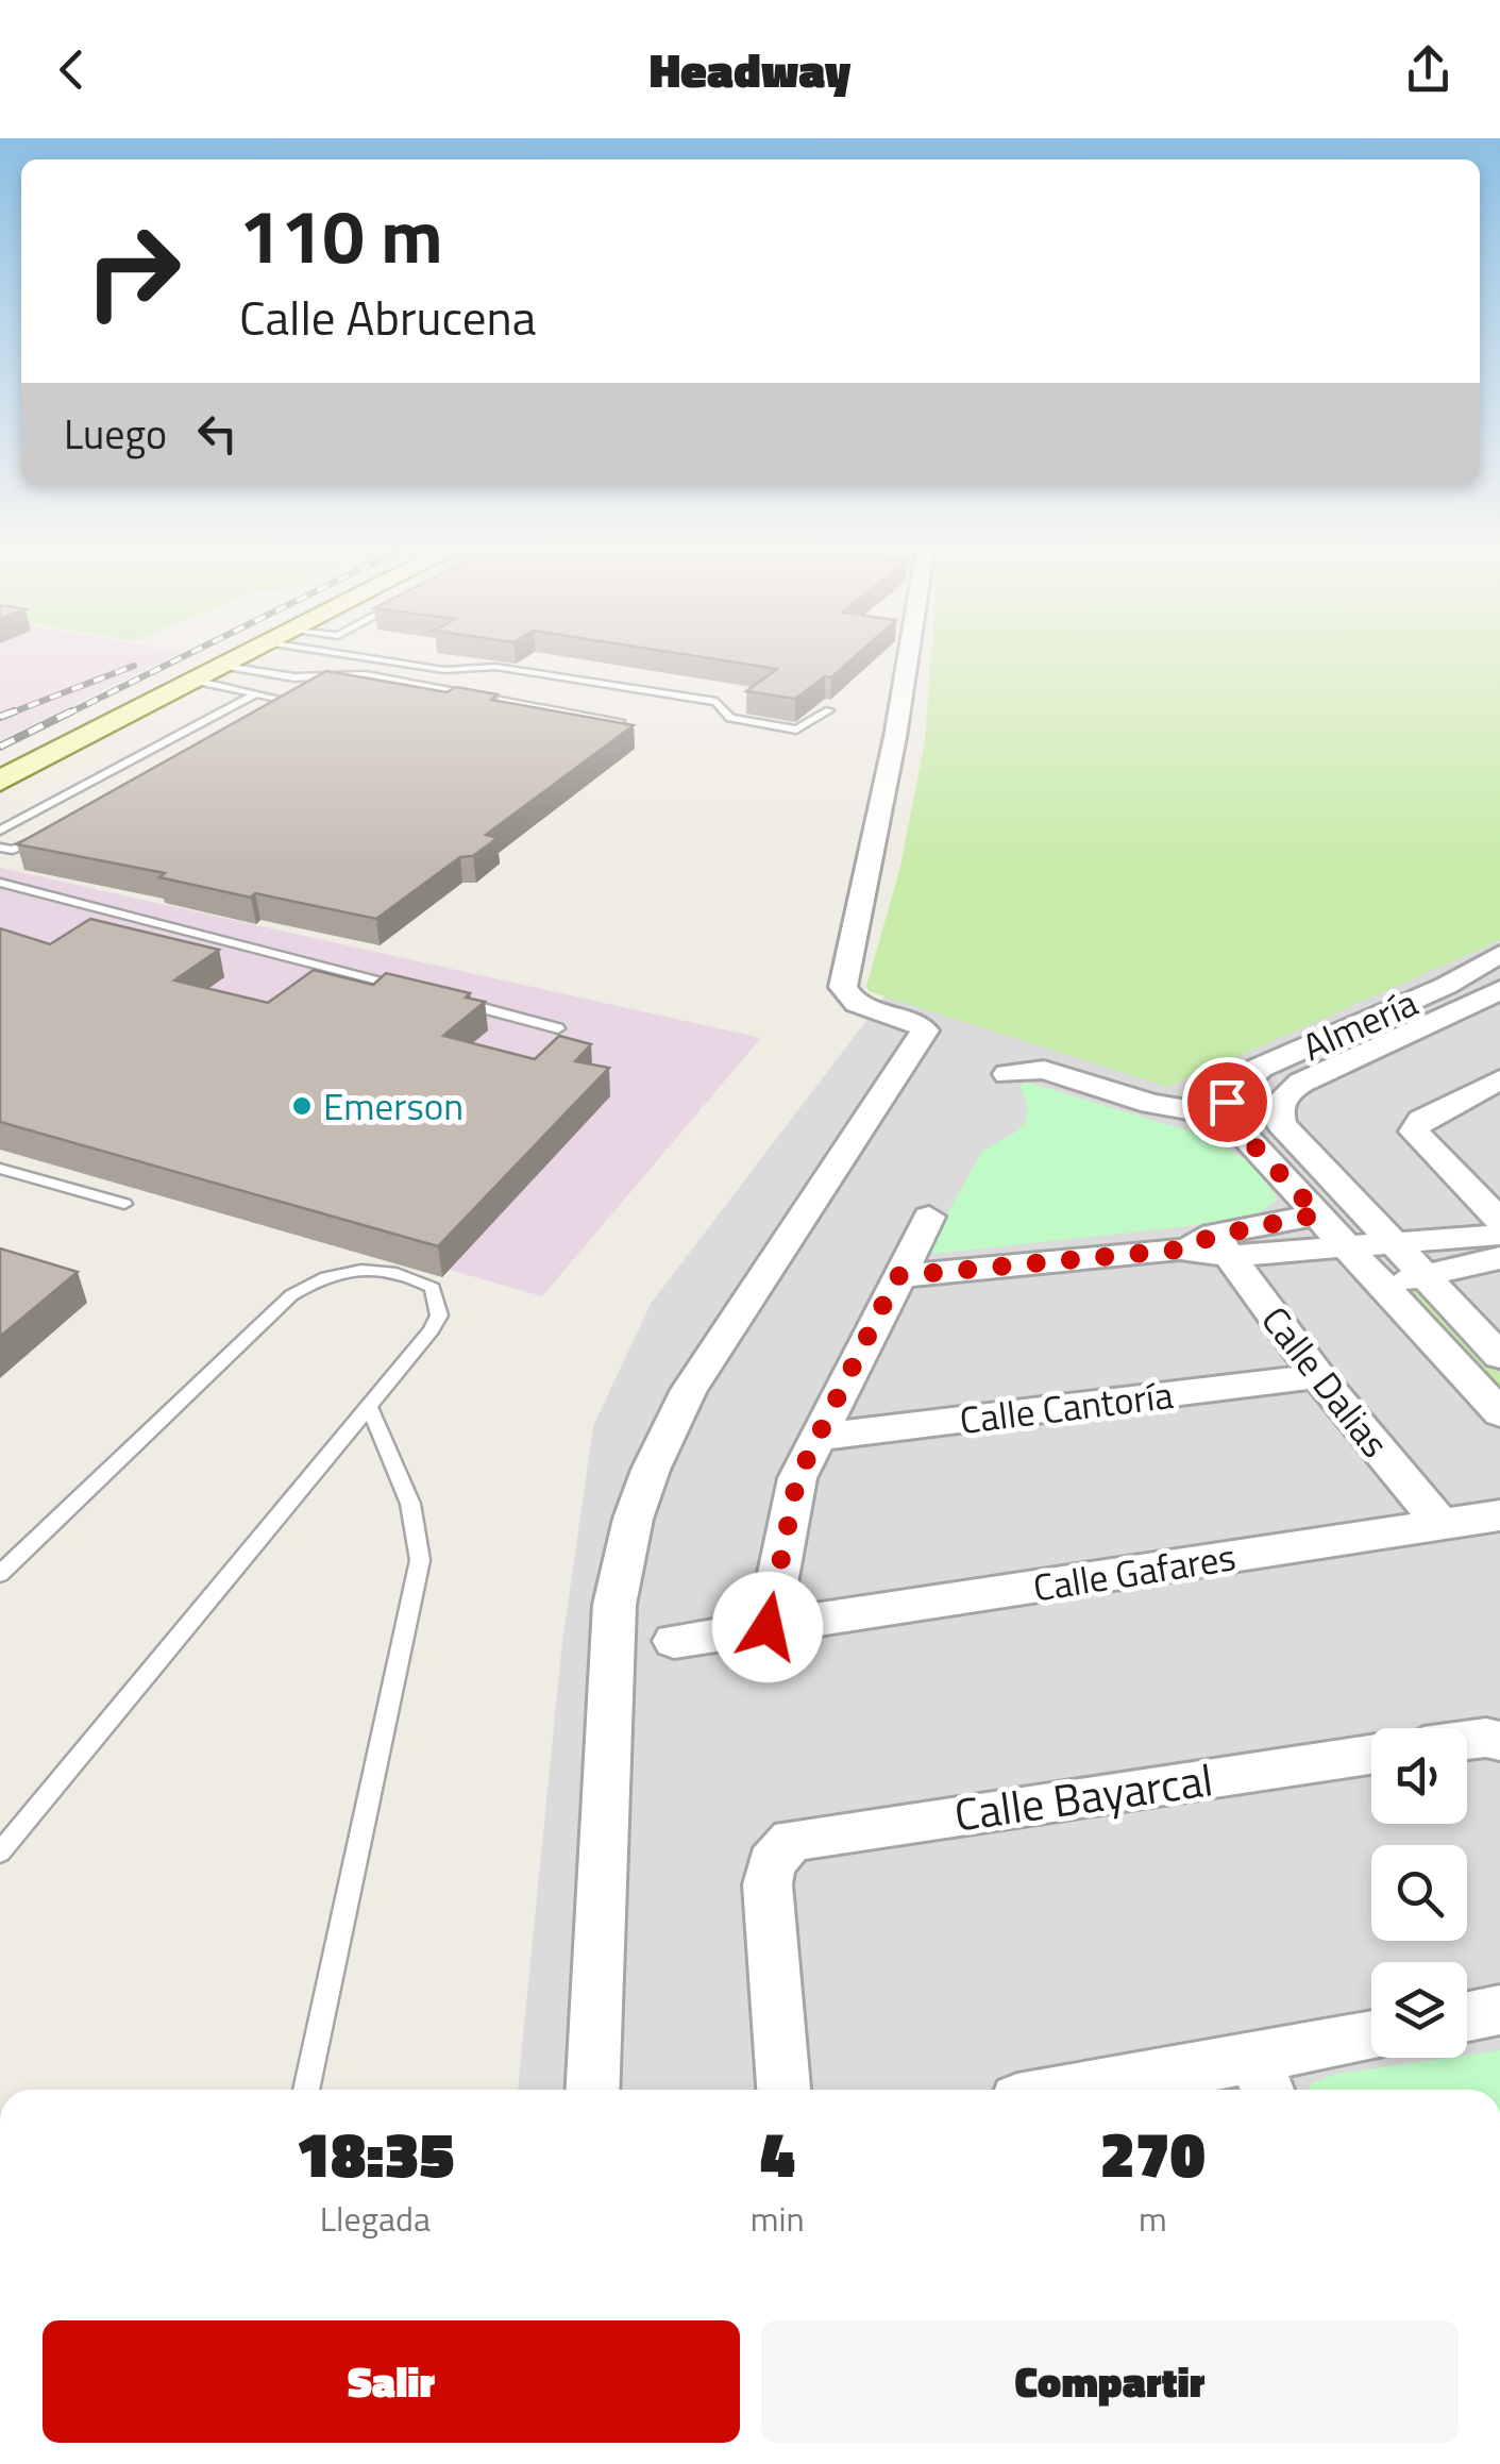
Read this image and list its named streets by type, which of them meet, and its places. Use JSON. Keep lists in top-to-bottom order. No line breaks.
{"streets":{"street":["Almería","Calle Dalias","Calle Cantoría","Calle Gafares","Calle Bayarcal"]},"crossings":[["Calle Dalias","Calle Cantoría"],["Calle Dalias","Calle Gafares"]],"places":["Emerson"],"page":{"header":"Headway","turn":["110 m","Calle Abrucena"],"then":"Luego","eta":["18:35","Llegada","4","min","270","m"],"buttons":["Salir","Compartir"]}}
